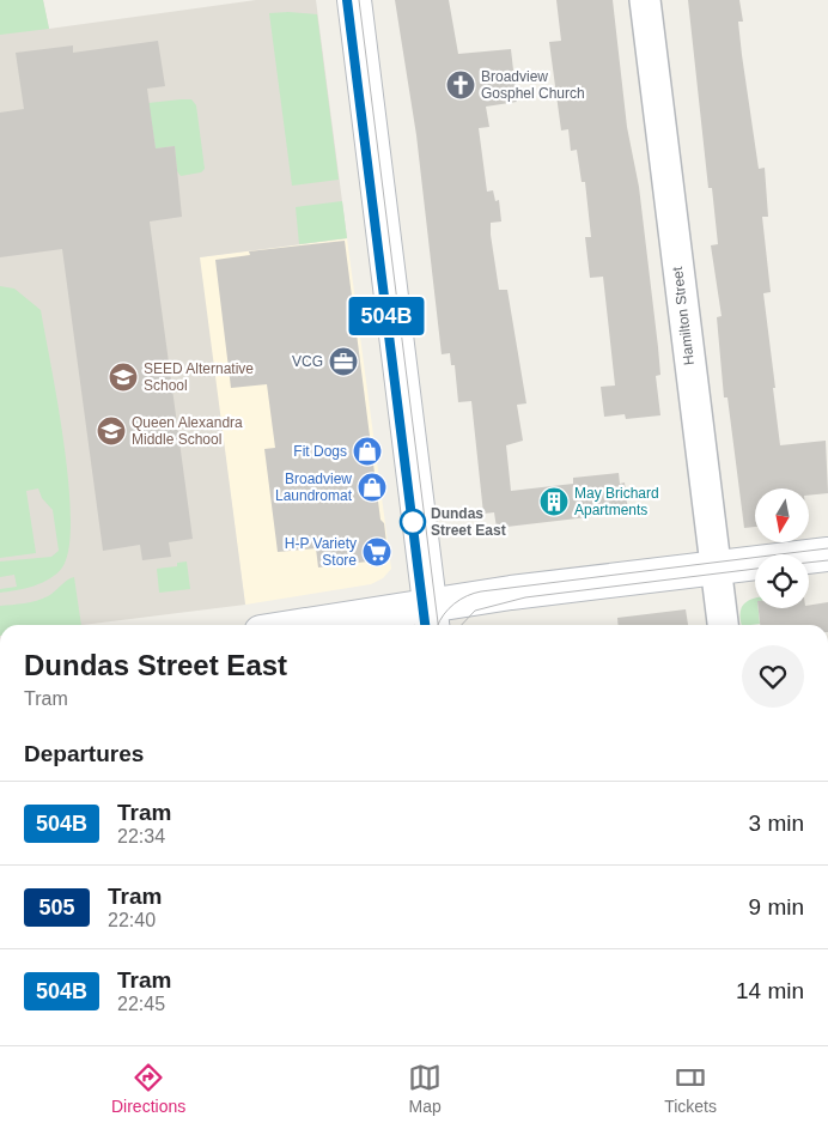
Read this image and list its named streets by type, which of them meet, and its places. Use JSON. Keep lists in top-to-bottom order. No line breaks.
{"streets":{"street":["Hamilton Street"]},"places":{"church":["Broadview Gosphel Church"],"office":["VCG"],"school or university":["SEED Alternative School","Queen Alexandra Middle School"],"shop":["Fit Dogs","Broadview Laundromat"],"building":["May Brichard Apartments"],"other":["Dundas Street East"],"supermarket":["H-P Variety Store"]},"lines":["tram line 504B"],"north":"bottom","page":{"on_map":"504B","heading":[["Dundas Street East","Tram"],"Departures"],"list":[{"mark":"504B","name":"Tram","note":"22:34","value":"3 min"},{"mark":"505","name":"Tram","note":"22:40","value":"9 min"},{"mark":"504B","name":"Tram","note":"22:45","value":"14 min"}],"tabs":["Directions","Map","Tickets"]}}
